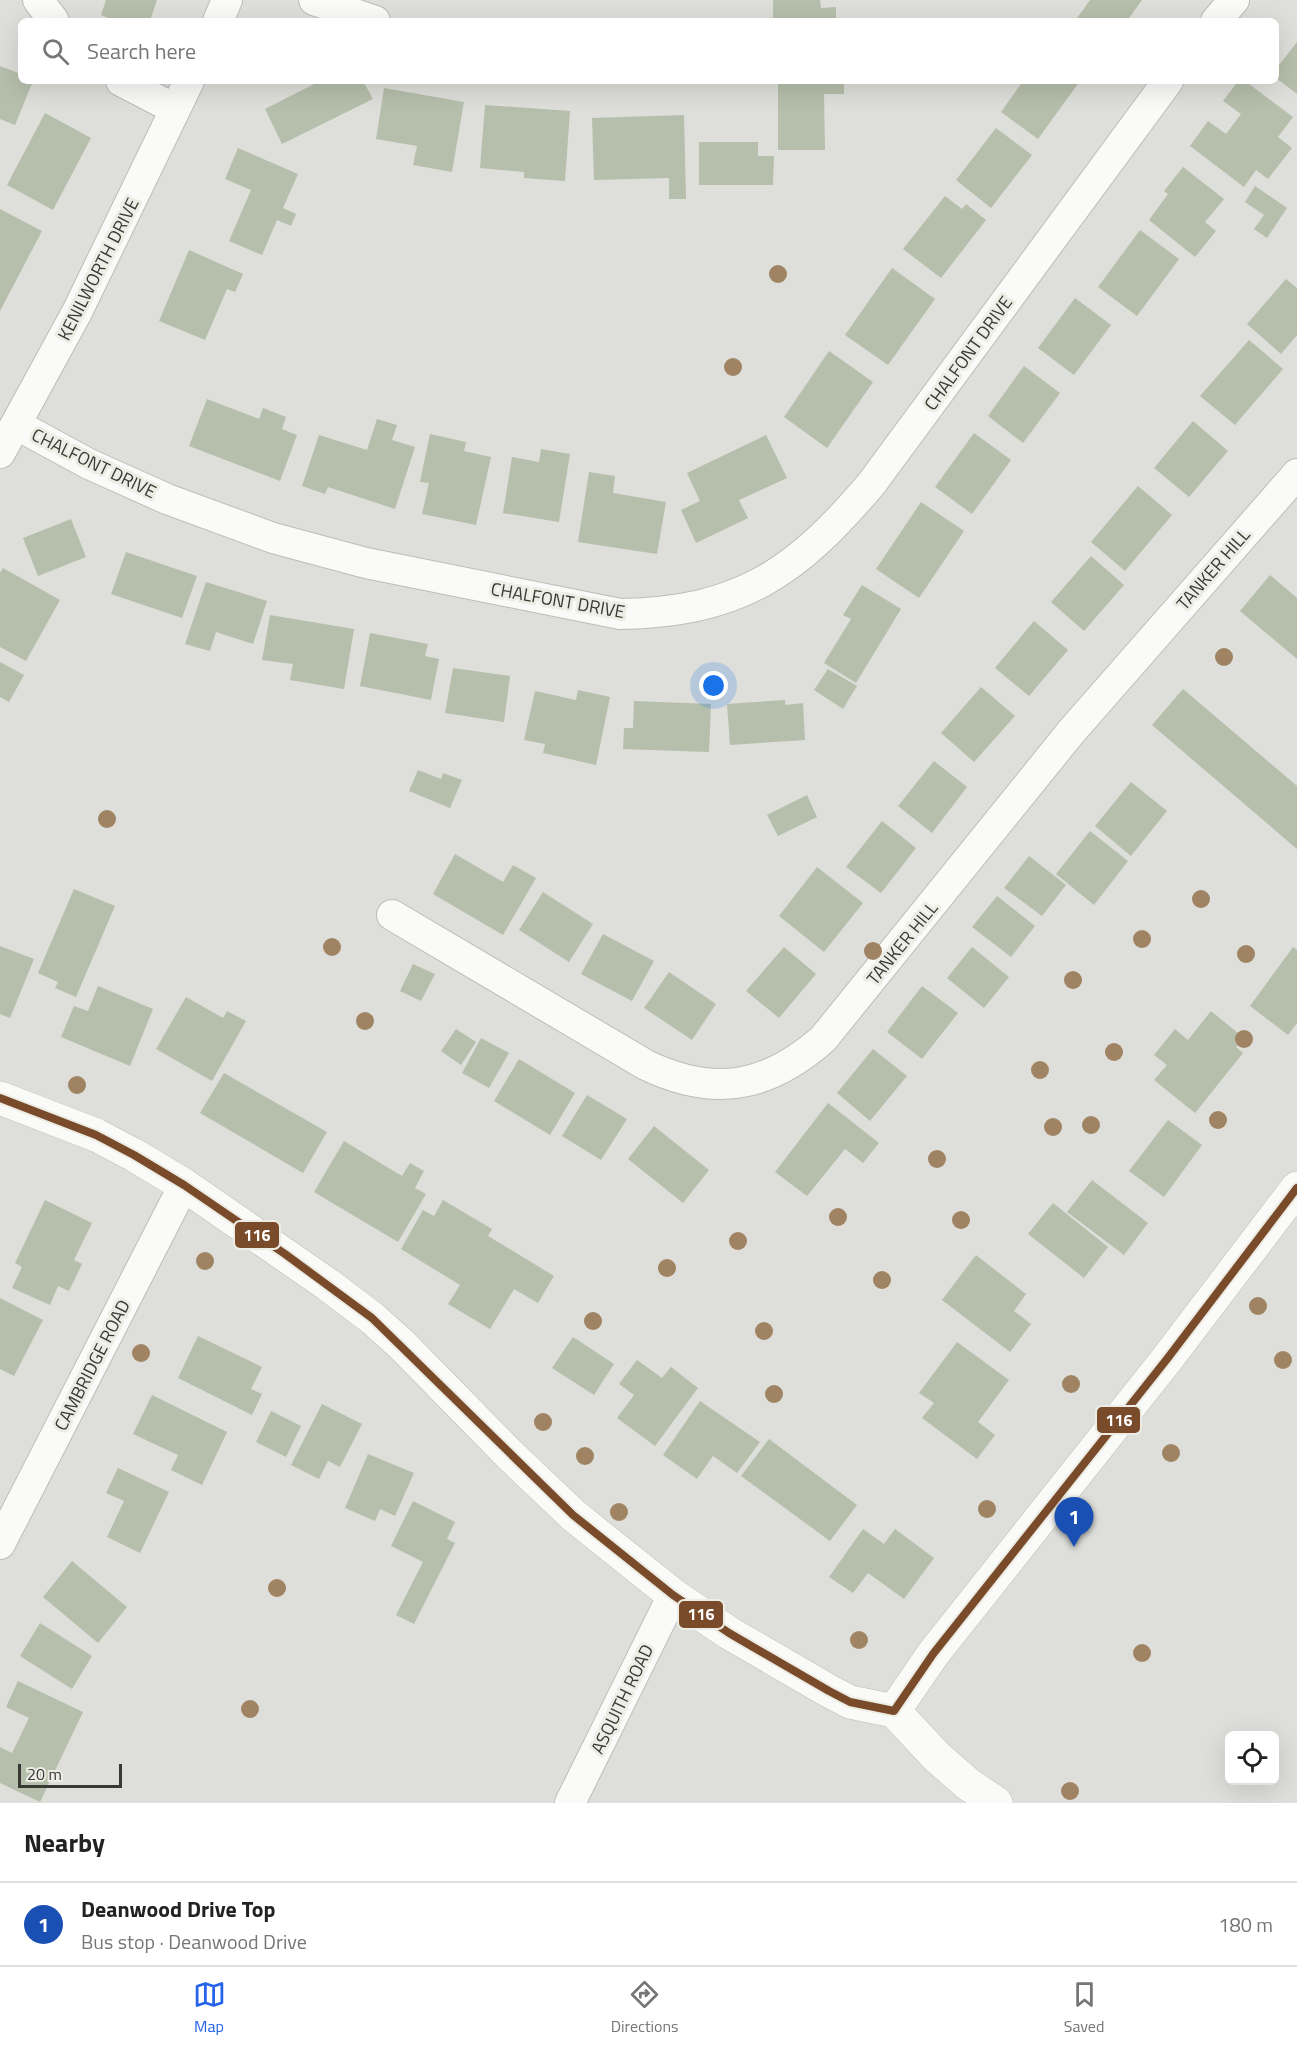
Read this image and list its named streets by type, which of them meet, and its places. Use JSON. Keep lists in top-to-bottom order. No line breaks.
{"streets":{"street":["KENILWORTH DRIVE","CHALFONT DRIVE","TANKER HILL","CAMBRIDGE ROAD","ASQUITH ROAD"]},"crossings":[["KENILWORTH DRIVE","CHALFONT DRIVE"]],"lines":["transit line 116"],"scale_bar":"20 m","page":{"search":"Search here","pins":"1","scale":"20 m","heading":"Nearby","list":[{"mark":"1","name":"Deanwood Drive Top","note":"Bus stop · Deanwood Drive","value":"180 m"}],"nav":["Map","Directions","Saved"]}}
